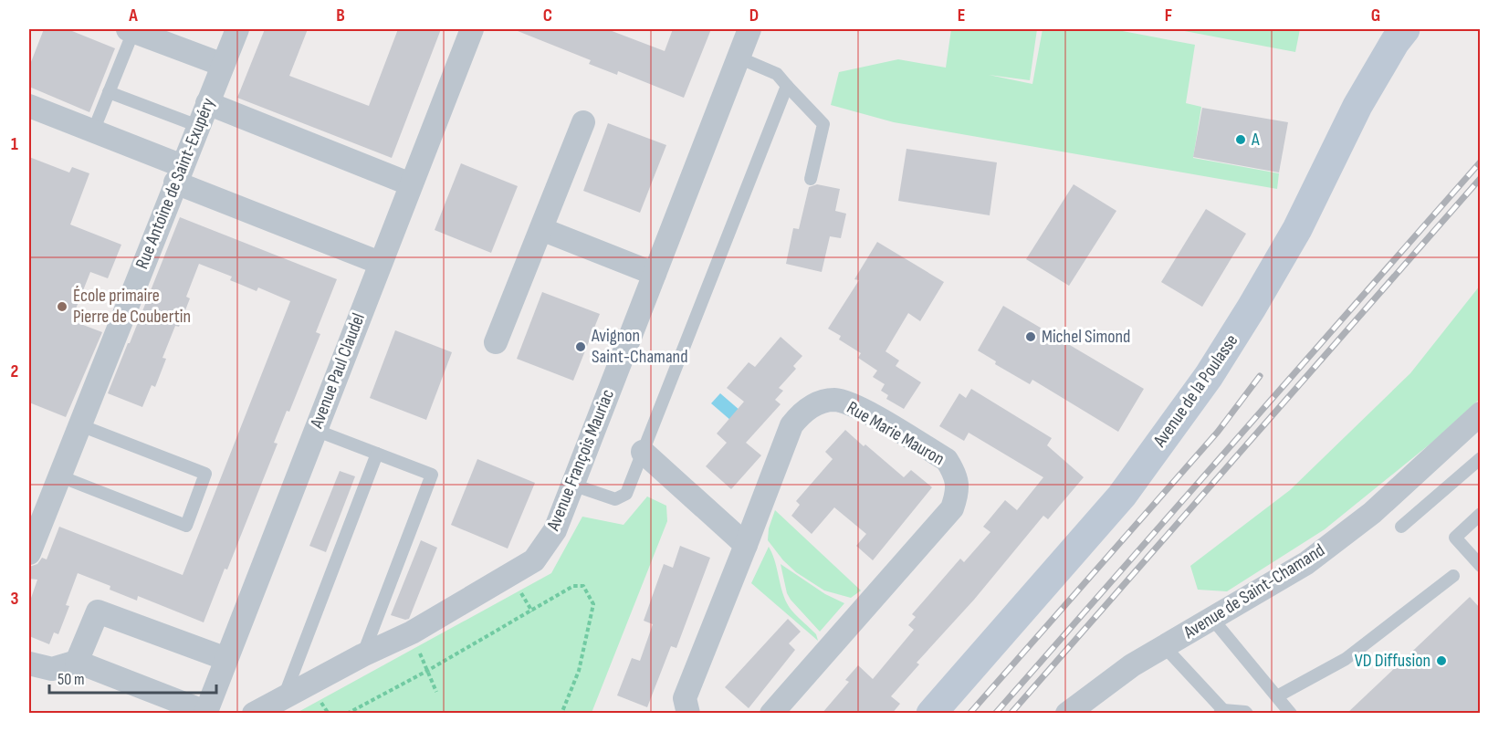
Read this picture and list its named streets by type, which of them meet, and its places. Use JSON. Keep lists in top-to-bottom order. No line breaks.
{"streets":{"street":["Rue Antoine de Saint-Exupéry","Avenue Paul Claudel","Avenue de la Poulasse","Rue Marie Mauron","Avenue François Mauriac","Avenue de Saint-Chamand"]},"places":["A","École primaire Pierre de Coubertin","Michel Simond","Avignon Saint-Chamand","VD Diffusion"],"scale_bar":"50 m","grid":{"columns":["A","B","C","D","E","F","G"],"rows":["1","2","3"]}}
